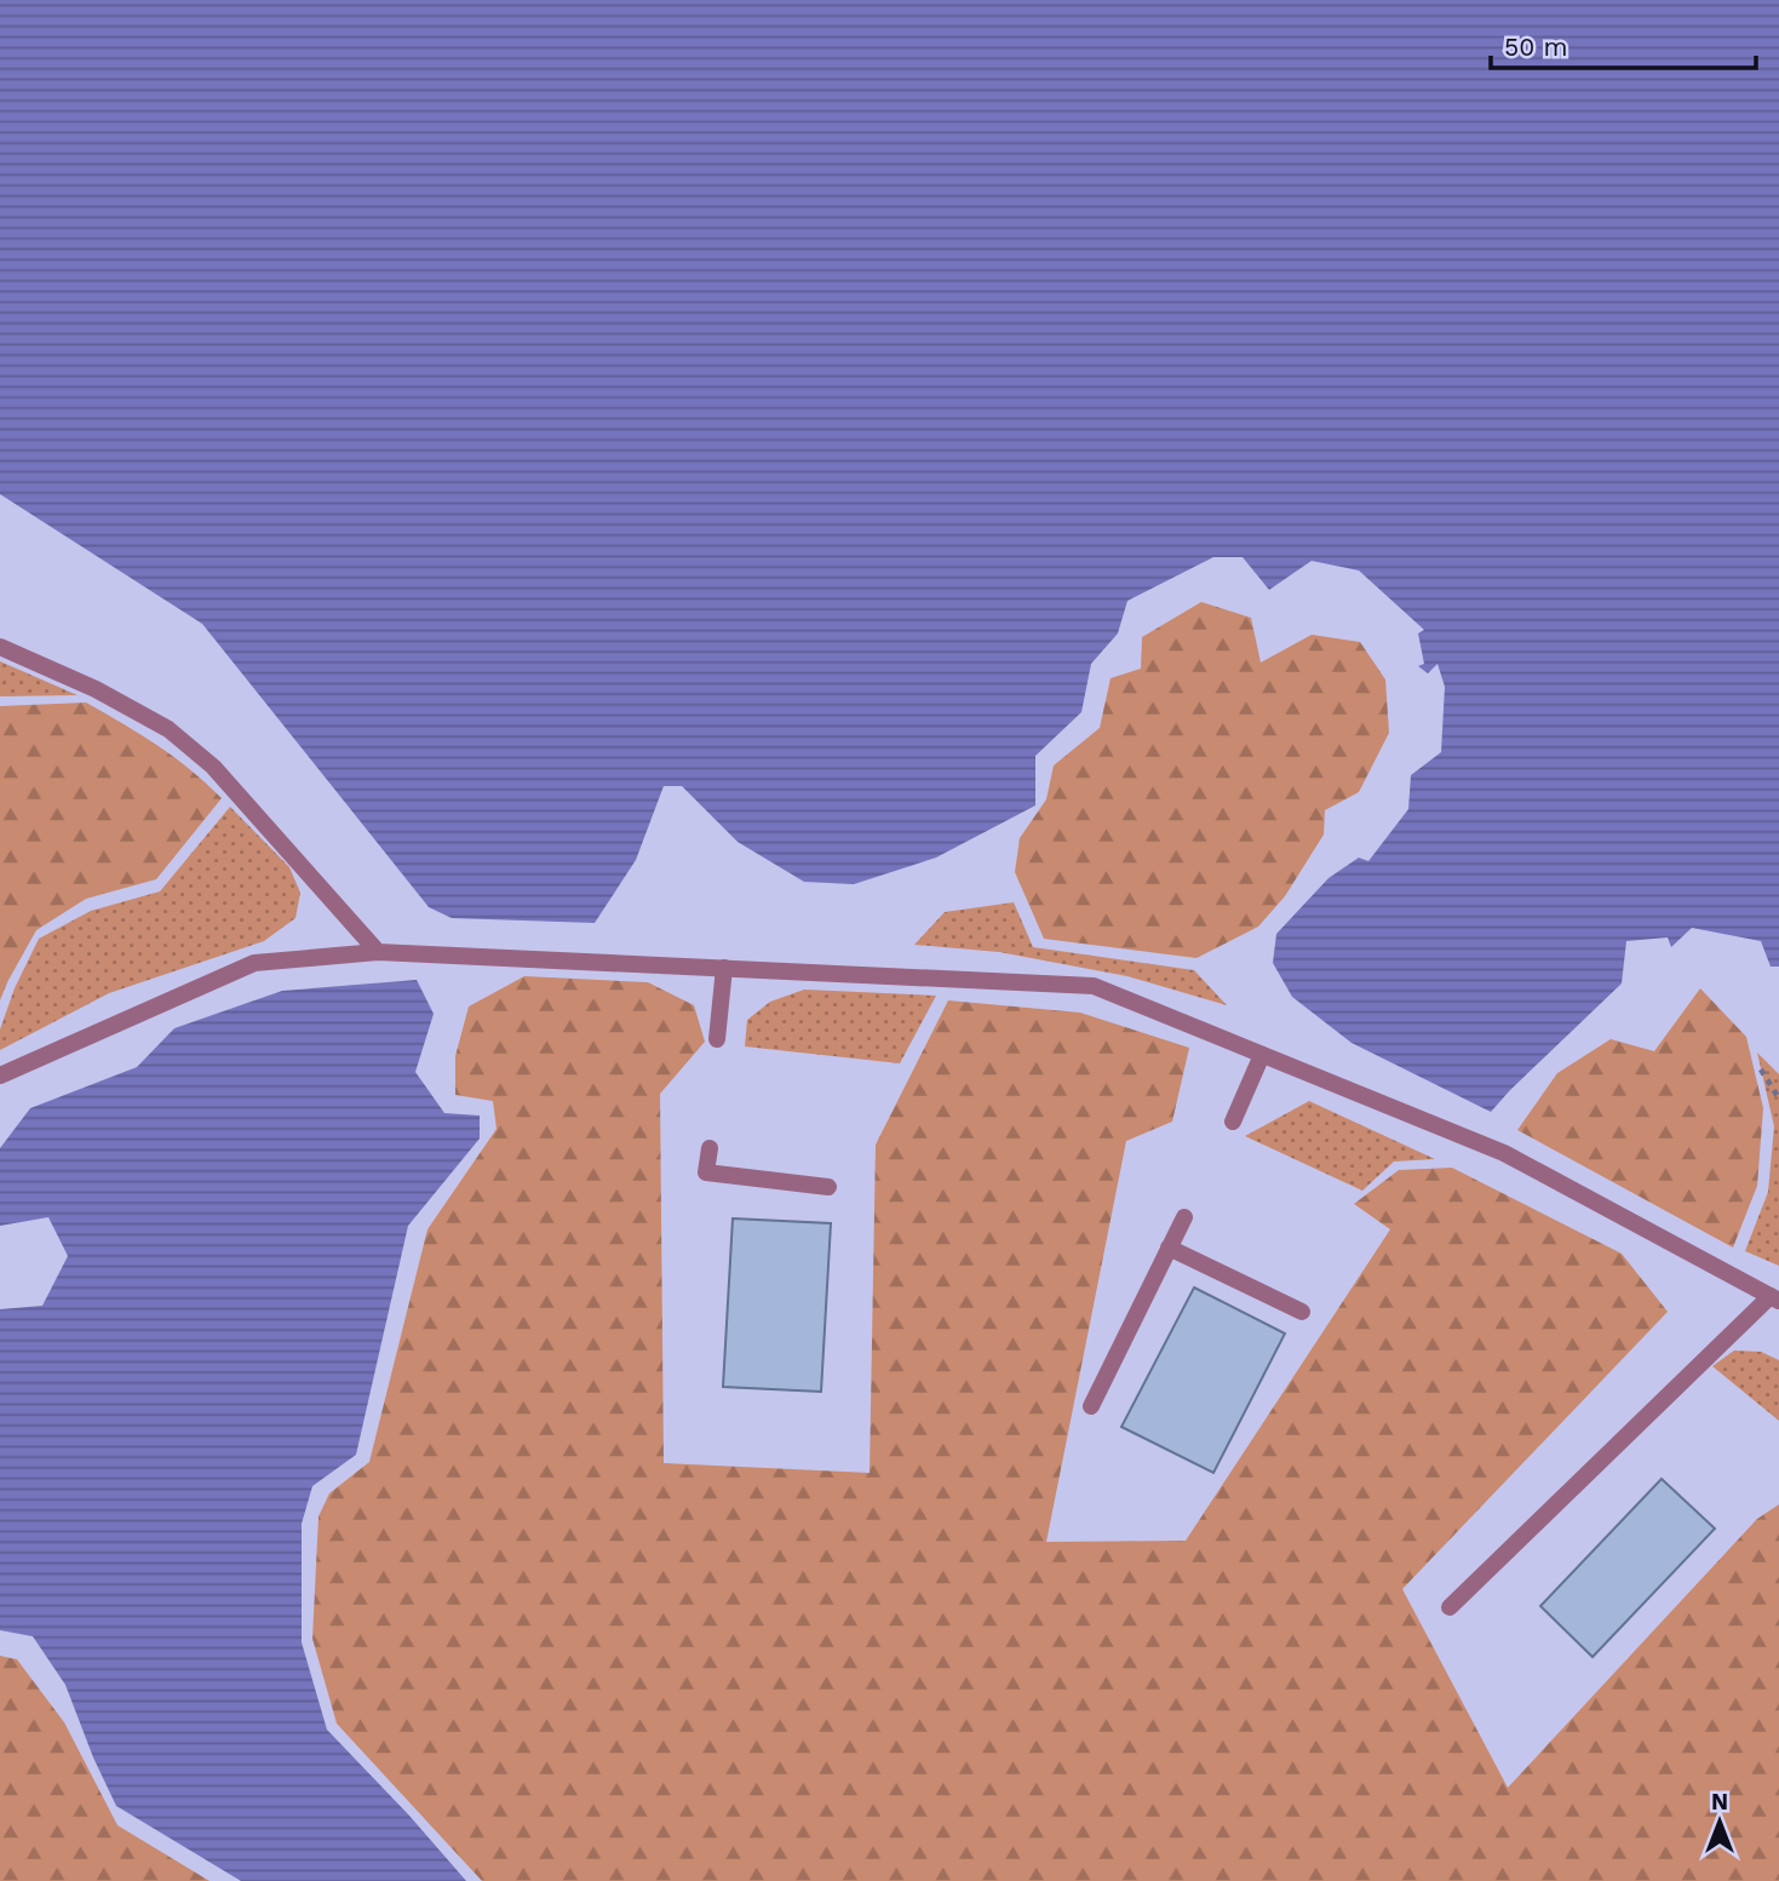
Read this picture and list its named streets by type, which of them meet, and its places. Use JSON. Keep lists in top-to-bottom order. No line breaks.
{"scale_bar":"50 m","north":"top"}
